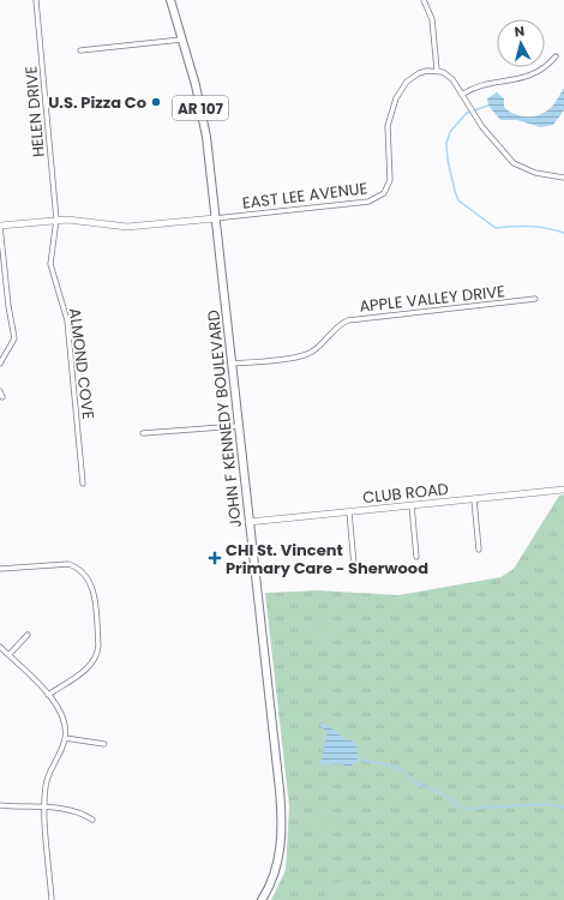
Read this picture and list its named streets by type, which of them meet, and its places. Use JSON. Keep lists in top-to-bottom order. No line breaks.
{"streets":{"main road":["AR 107","JOHN F KENNEDY BOULEVARD"],"street":["HELEN DRIVE","EAST LEE AVENUE","APPLE VALLEY DRIVE","ALMOND COVE","CLUB ROAD"]},"crossings":[["AR 107","EAST LEE AVENUE"],["AR 107","JOHN F KENNEDY BOULEVARD"],["HELEN DRIVE","ALMOND COVE"],["EAST LEE AVENUE","JOHN F KENNEDY BOULEVARD"],["APPLE VALLEY DRIVE","JOHN F KENNEDY BOULEVARD"],["JOHN F KENNEDY BOULEVARD","CLUB ROAD"]],"places":{"other":["U.S. Pizza Co"],"health":["CHI St. Vincent Primary Care - Sherwood"]},"north":"top"}
